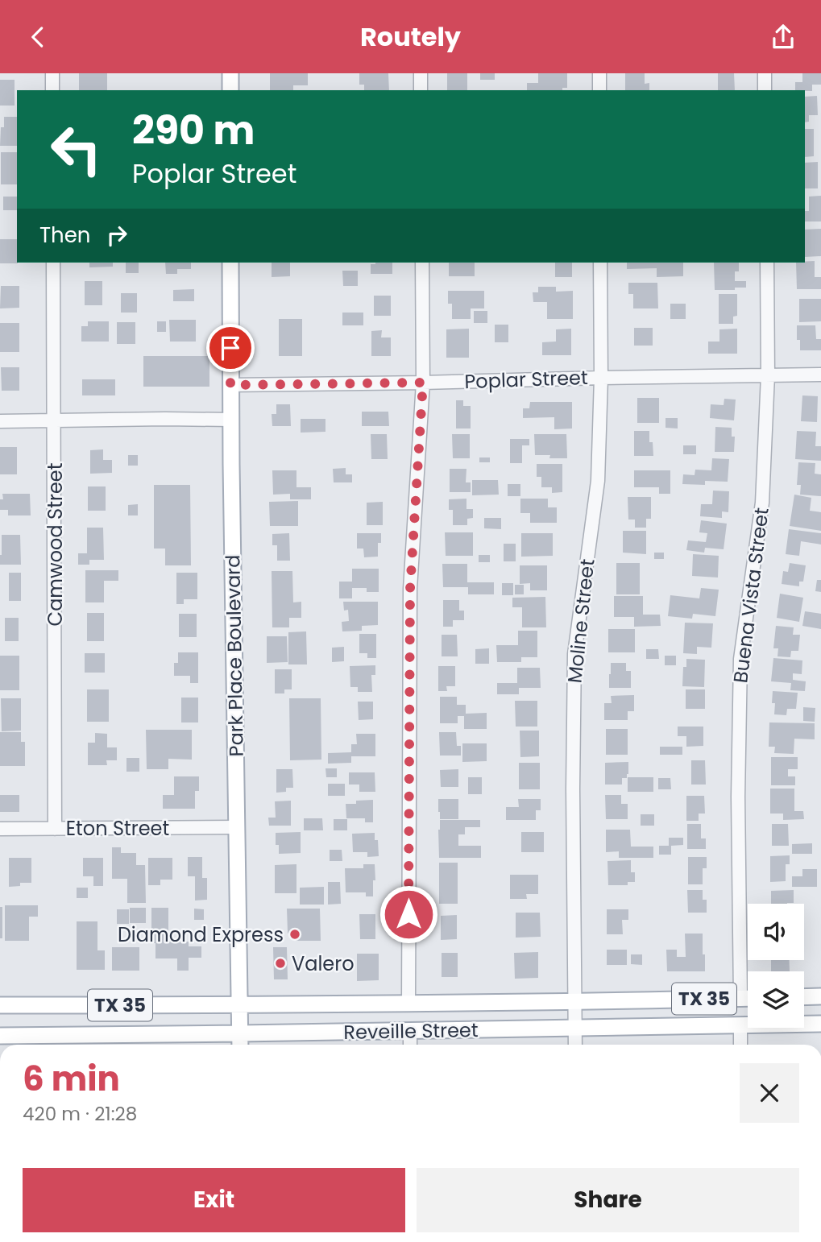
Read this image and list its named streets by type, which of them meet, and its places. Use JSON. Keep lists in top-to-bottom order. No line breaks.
{"streets":{"main road":["Park Place Boulevard","TX 35","Reveille Street"],"street":["Poplar Street","Camwood Street","Buena Vista Street","Moline Street","Eton Street"]},"crossings":[["Poplar Street","Buena Vista Street"],["Poplar Street","Moline Street"],["Poplar Street","Park Place Boulevard"],["Camwood Street","Eton Street"],["Buena Vista Street","Reveille Street"],["Moline Street","Reveille Street"],["Park Place Boulevard","Eton Street"],["Park Place Boulevard","Reveille Street"]],"places":["Diamond Express","Valero"],"page":{"header":"Routely","turn":["290 m","Poplar Street"],"then":"Then","heading":["6 min","420 m · 21:28"],"buttons":["Exit","Share"]}}
